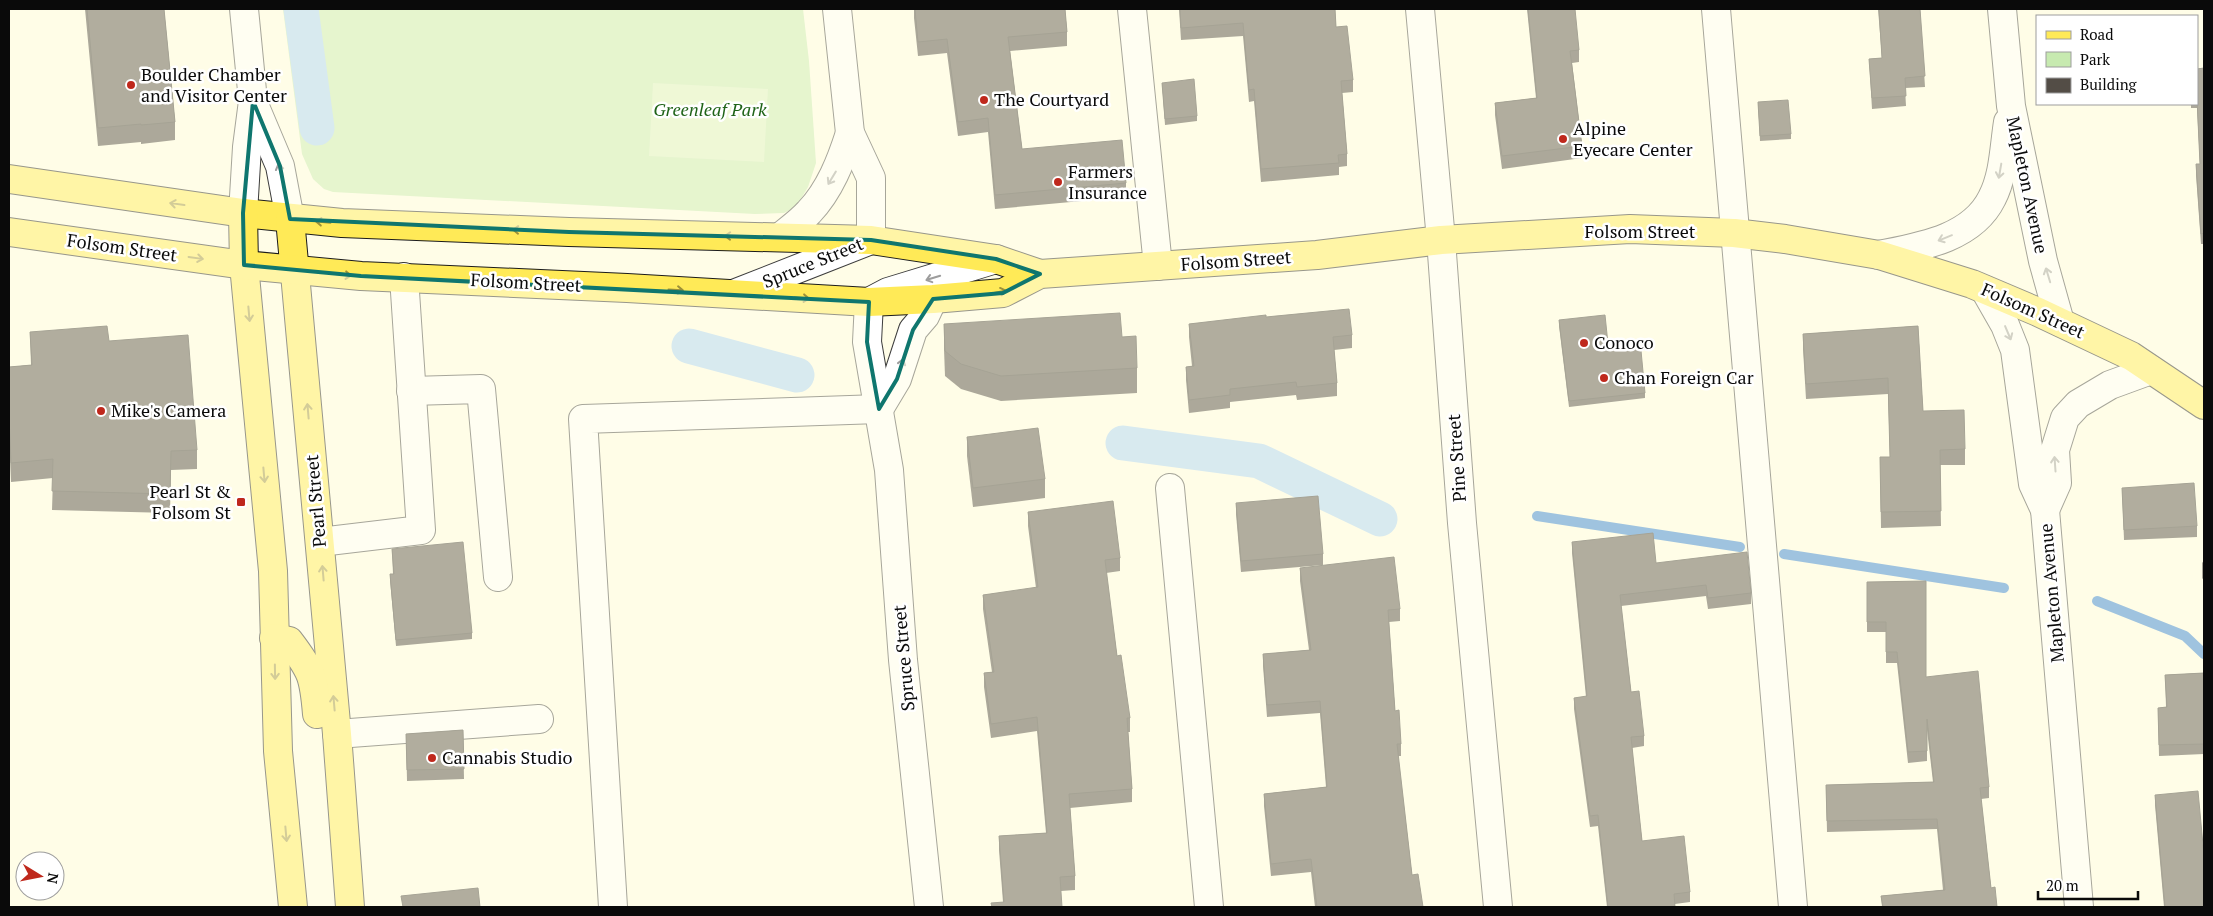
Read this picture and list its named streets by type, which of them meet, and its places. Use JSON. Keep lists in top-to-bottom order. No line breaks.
{"streets":{"main road":["Folsom Street","Pearl Street"],"street":["Mapleton Avenue","Spruce Street","Pine Street"]},"crossings":[["Mapleton Avenue","Folsom Street"],["Folsom Street","Spruce Street"],["Folsom Street","Pine Street"],["Folsom Street","Pearl Street"]],"parks":["Greenleaf Park"],"places":{"other":["Boulder Chamber and Visitor Center","The Courtyard","Alpine Eyecare Center","Farmers Insurance","Conoco","Chan Foreign Car","Mike's Camera","Cannabis Studio"],"transit":["Pearl St & Folsom St"]},"legend":["Road","Park","Building"],"scale_bar":"20 m","north":"right"}
